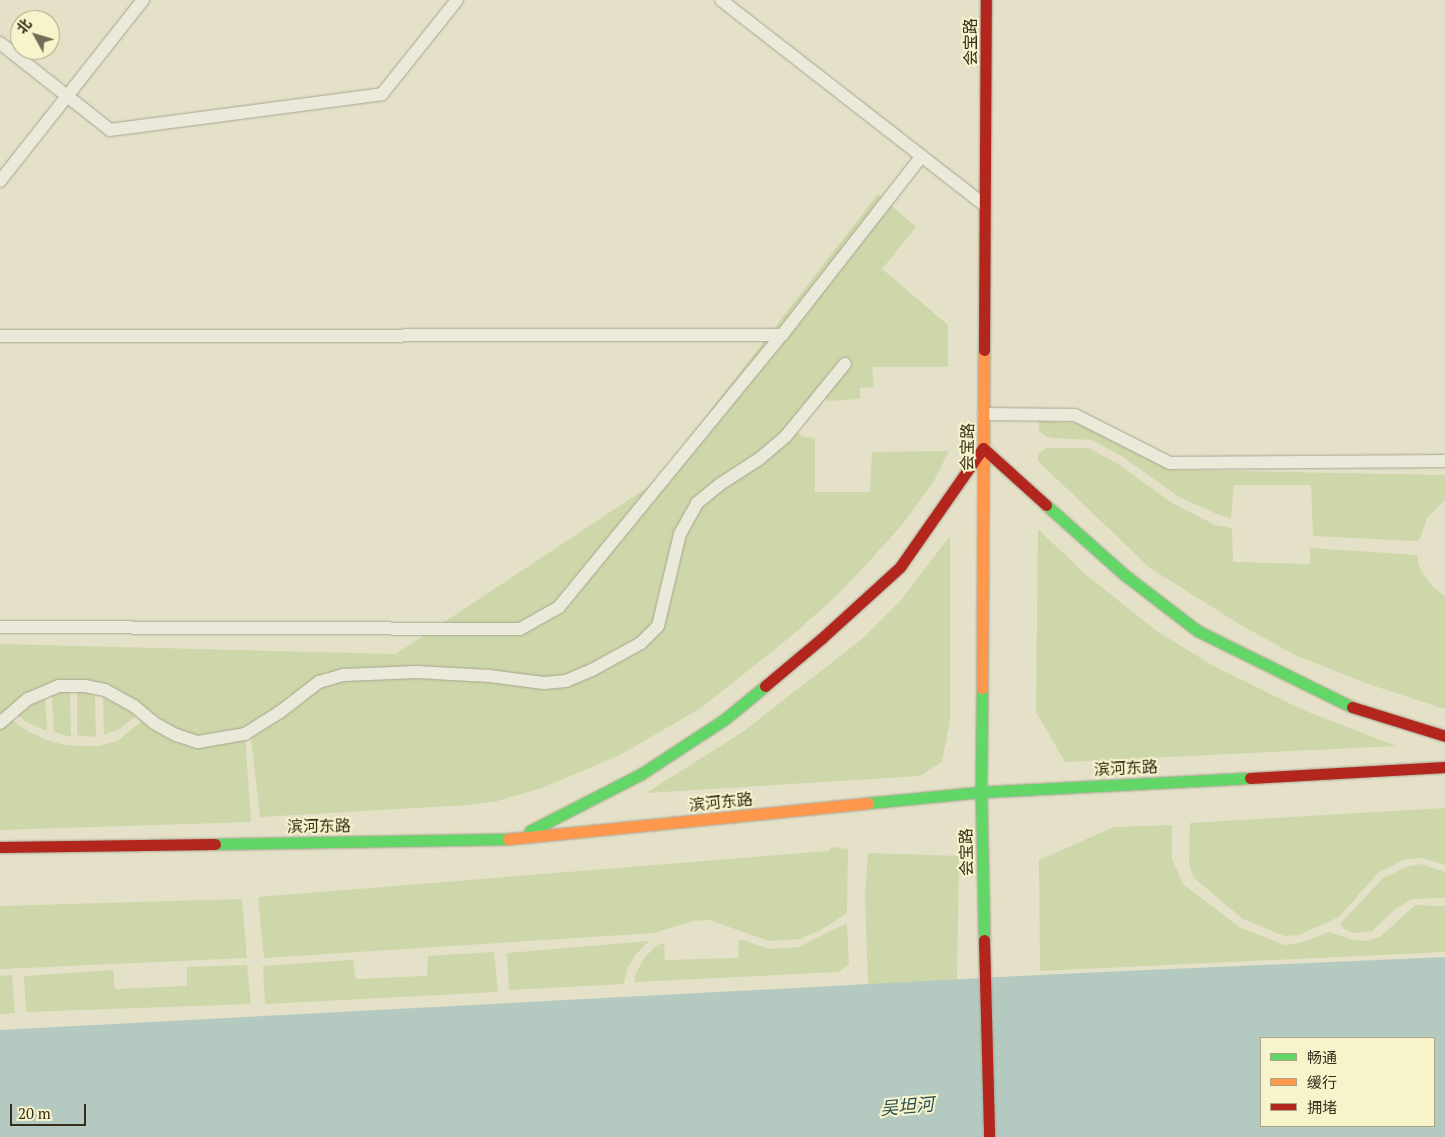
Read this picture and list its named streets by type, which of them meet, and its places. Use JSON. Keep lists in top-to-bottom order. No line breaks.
{"streets":{"main road":["会宝路","滨河东路"]},"crossings":[["会宝路","滨河东路"]],"water":["吴坦河"],"legend":["畅通","缓行","拥堵"],"scale_bar":"20 m","north":"top left"}
